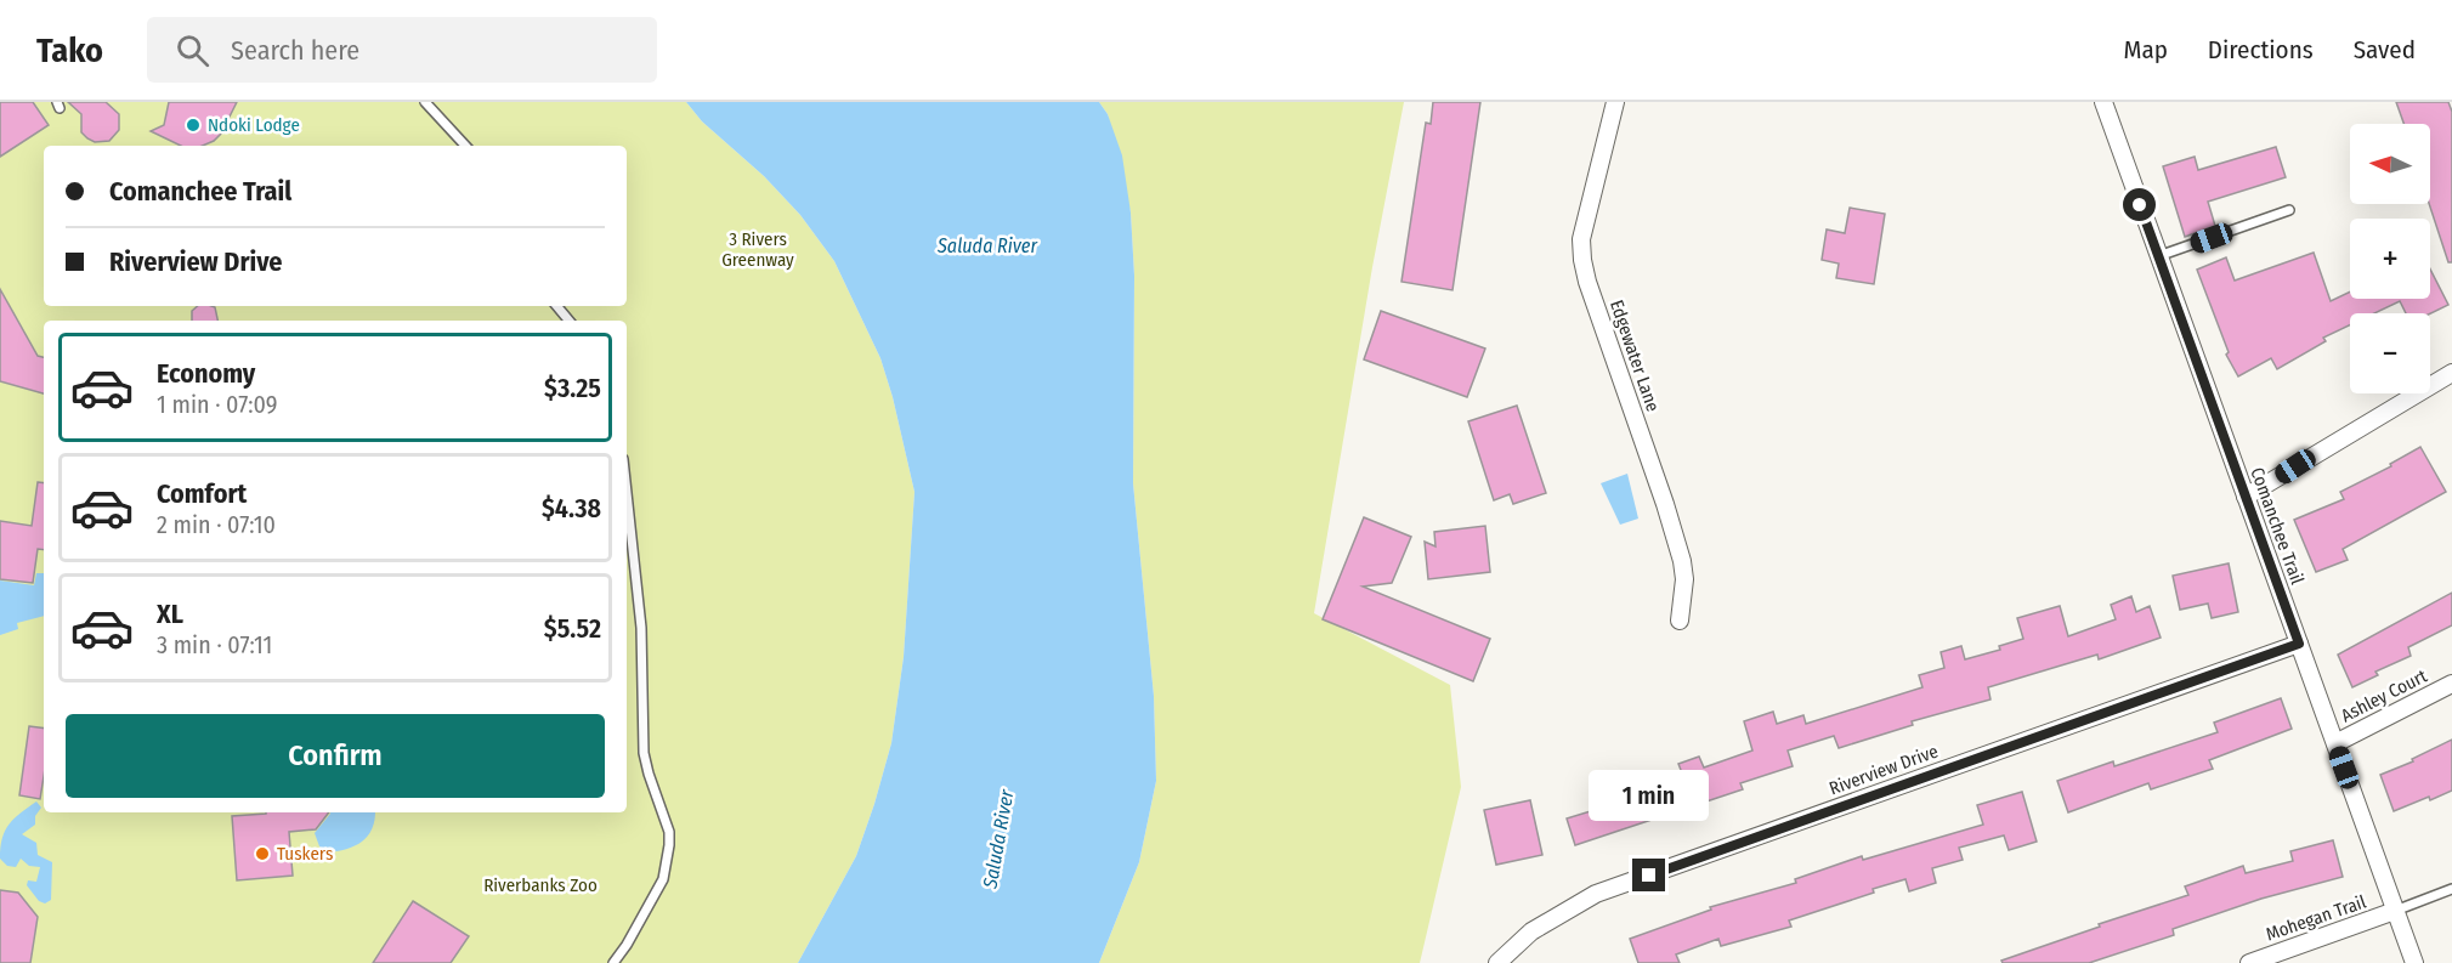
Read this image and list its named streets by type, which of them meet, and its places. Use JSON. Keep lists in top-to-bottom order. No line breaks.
{"streets":{"street":["Edgewater Lane","Comanchee Trail","Ashley Court","Riverview Drive","Mohegan Trail"]},"crossings":[["Comanchee Trail","Ashley Court"],["Comanchee Trail","Riverview Drive"],["Comanchee Trail","Mohegan Trail"]],"water":["Saluda River"],"parks":["3 Rivers Greenway","Riverbanks Zoo"],"places":["Ndoki Lodge","Tuskers"],"north":"left","page":{"header":"Tako","search":"Search here","nav":["Map","Directions","Saved"],"map_buttons":["+","−"],"banner":["Comanchee Trail","Riverview Drive"],"list":[{"name":"Economy","note":"1 min · 07:09","value":"$3.25"},{"name":"Comfort","note":"2 min · 07:10","value":"$4.38"},{"name":"XL","note":"3 min · 07:11","value":"$5.52"}],"buttons":"Confirm","bubble":"1 min"}}
